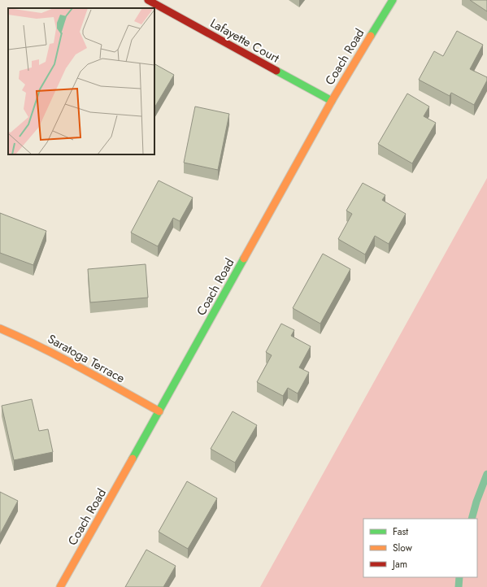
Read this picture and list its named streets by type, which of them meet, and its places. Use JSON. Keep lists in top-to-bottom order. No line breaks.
{"streets":{"street":["Lafayette Court","Coach Road","Saratoga Terrace"]},"crossings":[["Lafayette Court","Coach Road"],["Coach Road","Saratoga Terrace"]],"legend":["Fast","Slow","Jam"]}
